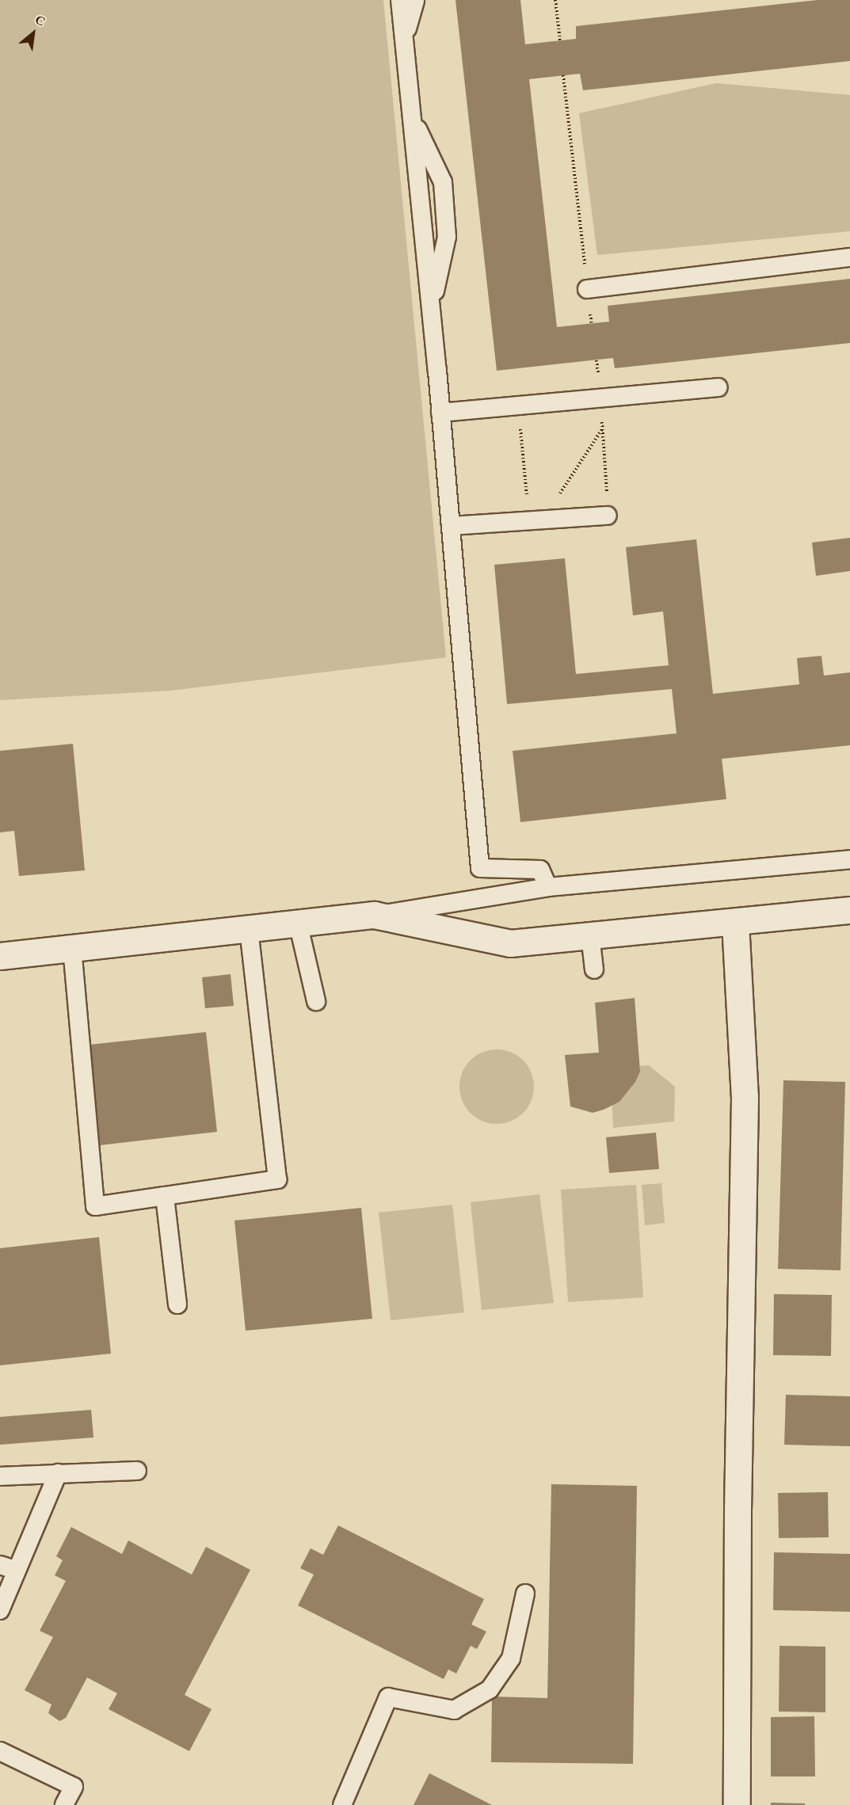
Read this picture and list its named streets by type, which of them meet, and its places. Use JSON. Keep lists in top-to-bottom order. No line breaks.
{"north":"top right"}
